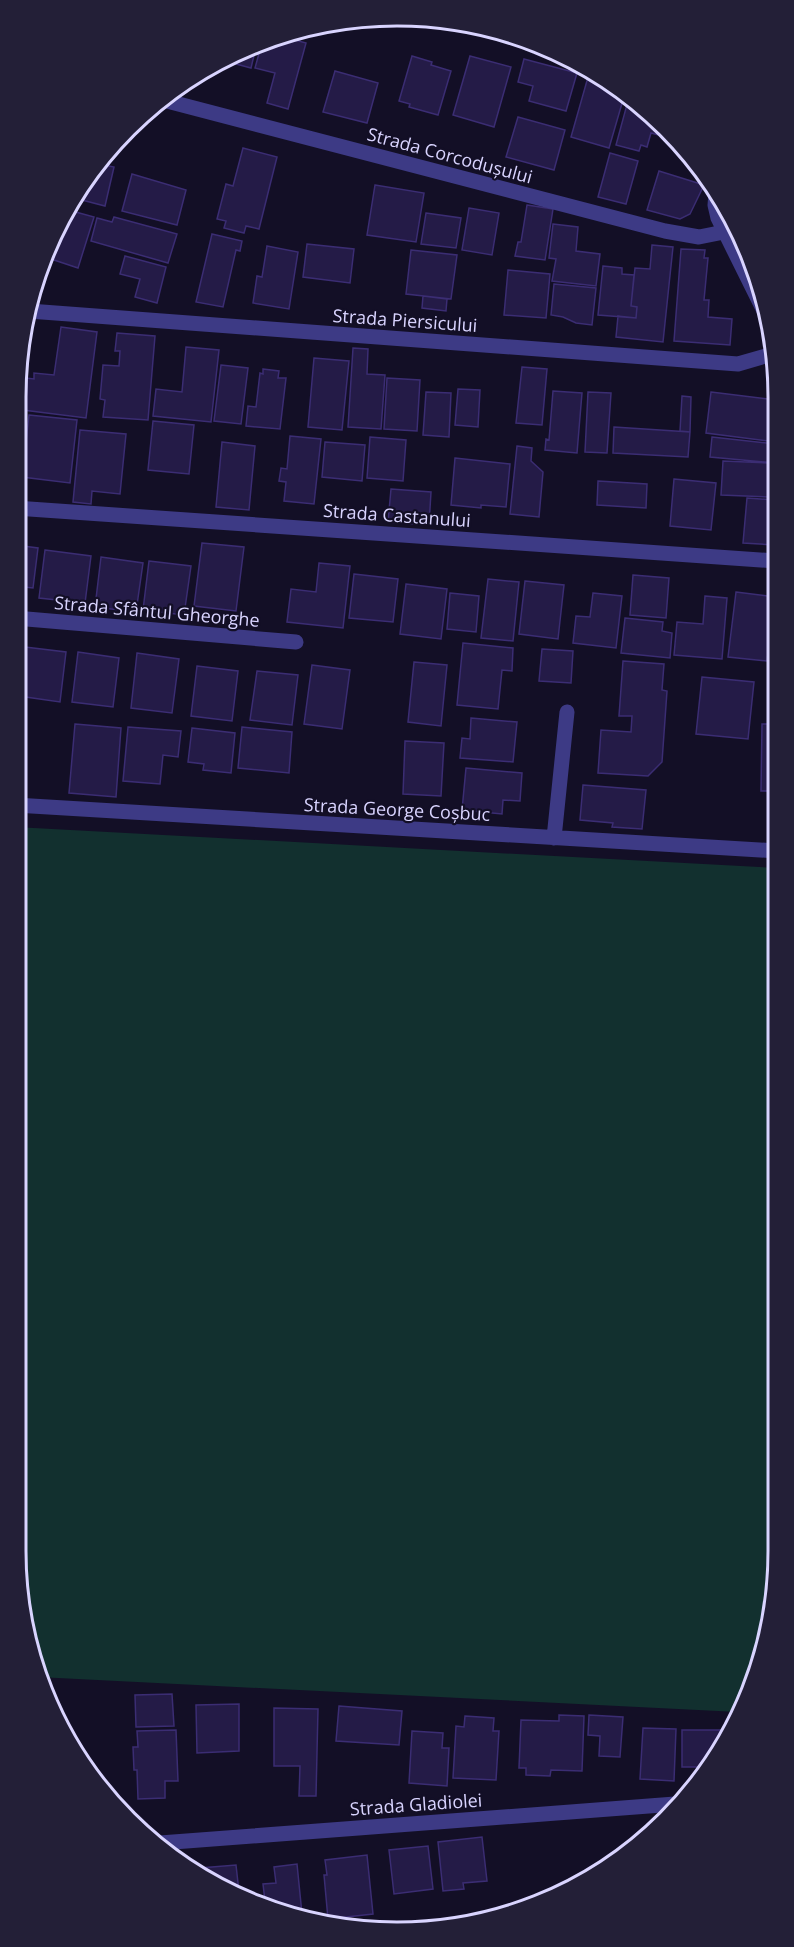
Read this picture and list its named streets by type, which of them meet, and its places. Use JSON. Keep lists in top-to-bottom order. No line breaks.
{"streets":{"street":["Strada Corcodușului","Strada Piersicului","Strada Castanului","Strada Sfântul Gheorghe","Strada George Coșbuc","Strada Gladiolei"]}}
